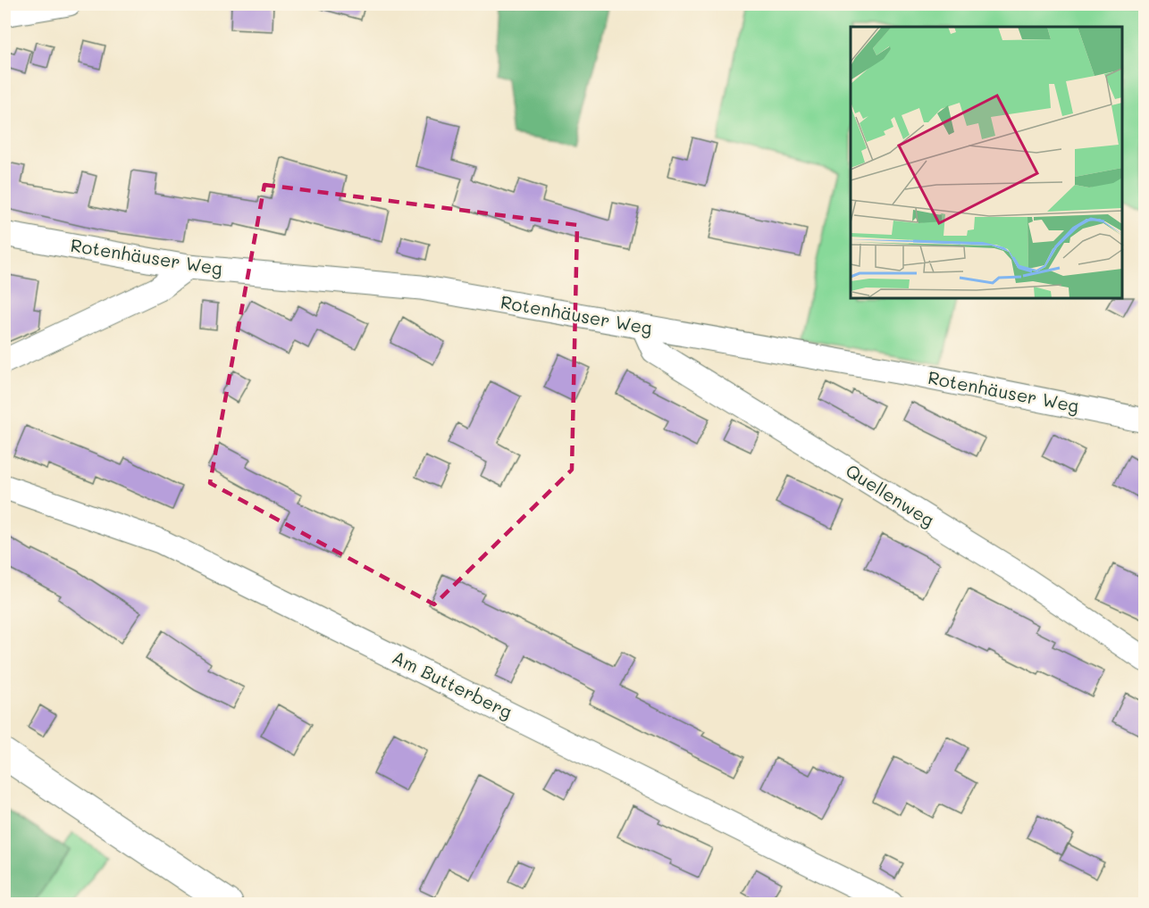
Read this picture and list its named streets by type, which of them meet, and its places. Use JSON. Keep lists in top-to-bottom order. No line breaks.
{"streets":{"street":["Rotenhäuser Weg","Quellenweg","Am Butterberg"]},"crossings":[["Rotenhäuser Weg","Quellenweg"]]}
